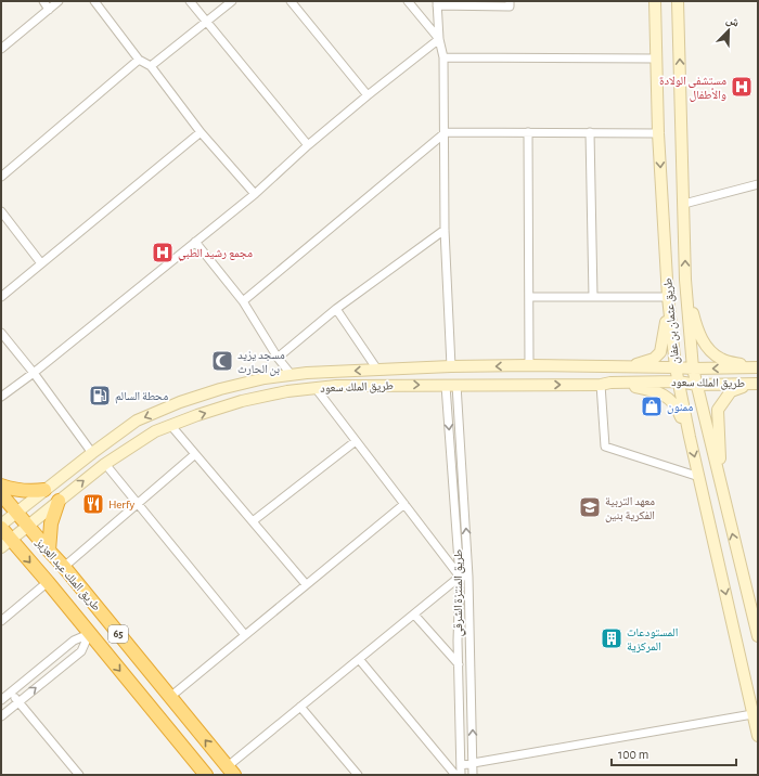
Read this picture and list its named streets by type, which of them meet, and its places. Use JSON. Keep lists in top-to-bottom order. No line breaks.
{"streets":{"highway":["طريق الملك عبد العزيز","65"],"main road":["طريق عثمان بن عفان","طريق الملك سعود"],"street":["طريق المنتزة الشرقي"]},"crossings":[["طريق عثمان بن عفان","طريق الملك سعود"],["طريق الملك سعود","طريق الملك عبد العزيز"],["طريق الملك سعود","طريق المنتزة الشرقي"]],"places":{"hospital":["مستشفى الولادة والأطفال","مجمع رشيد الطبي"],"mosque":["مسجد يزيد بن الحارث"],"fuel station":["محطة السالم"],"shop":["ممنون"],"restaurant":["Herfy"],"school or university":["معهد التربية الفكرية بنين"],"building":["المستودعات المركزية"]},"scale_bar":"100 m","north":"top right"}
